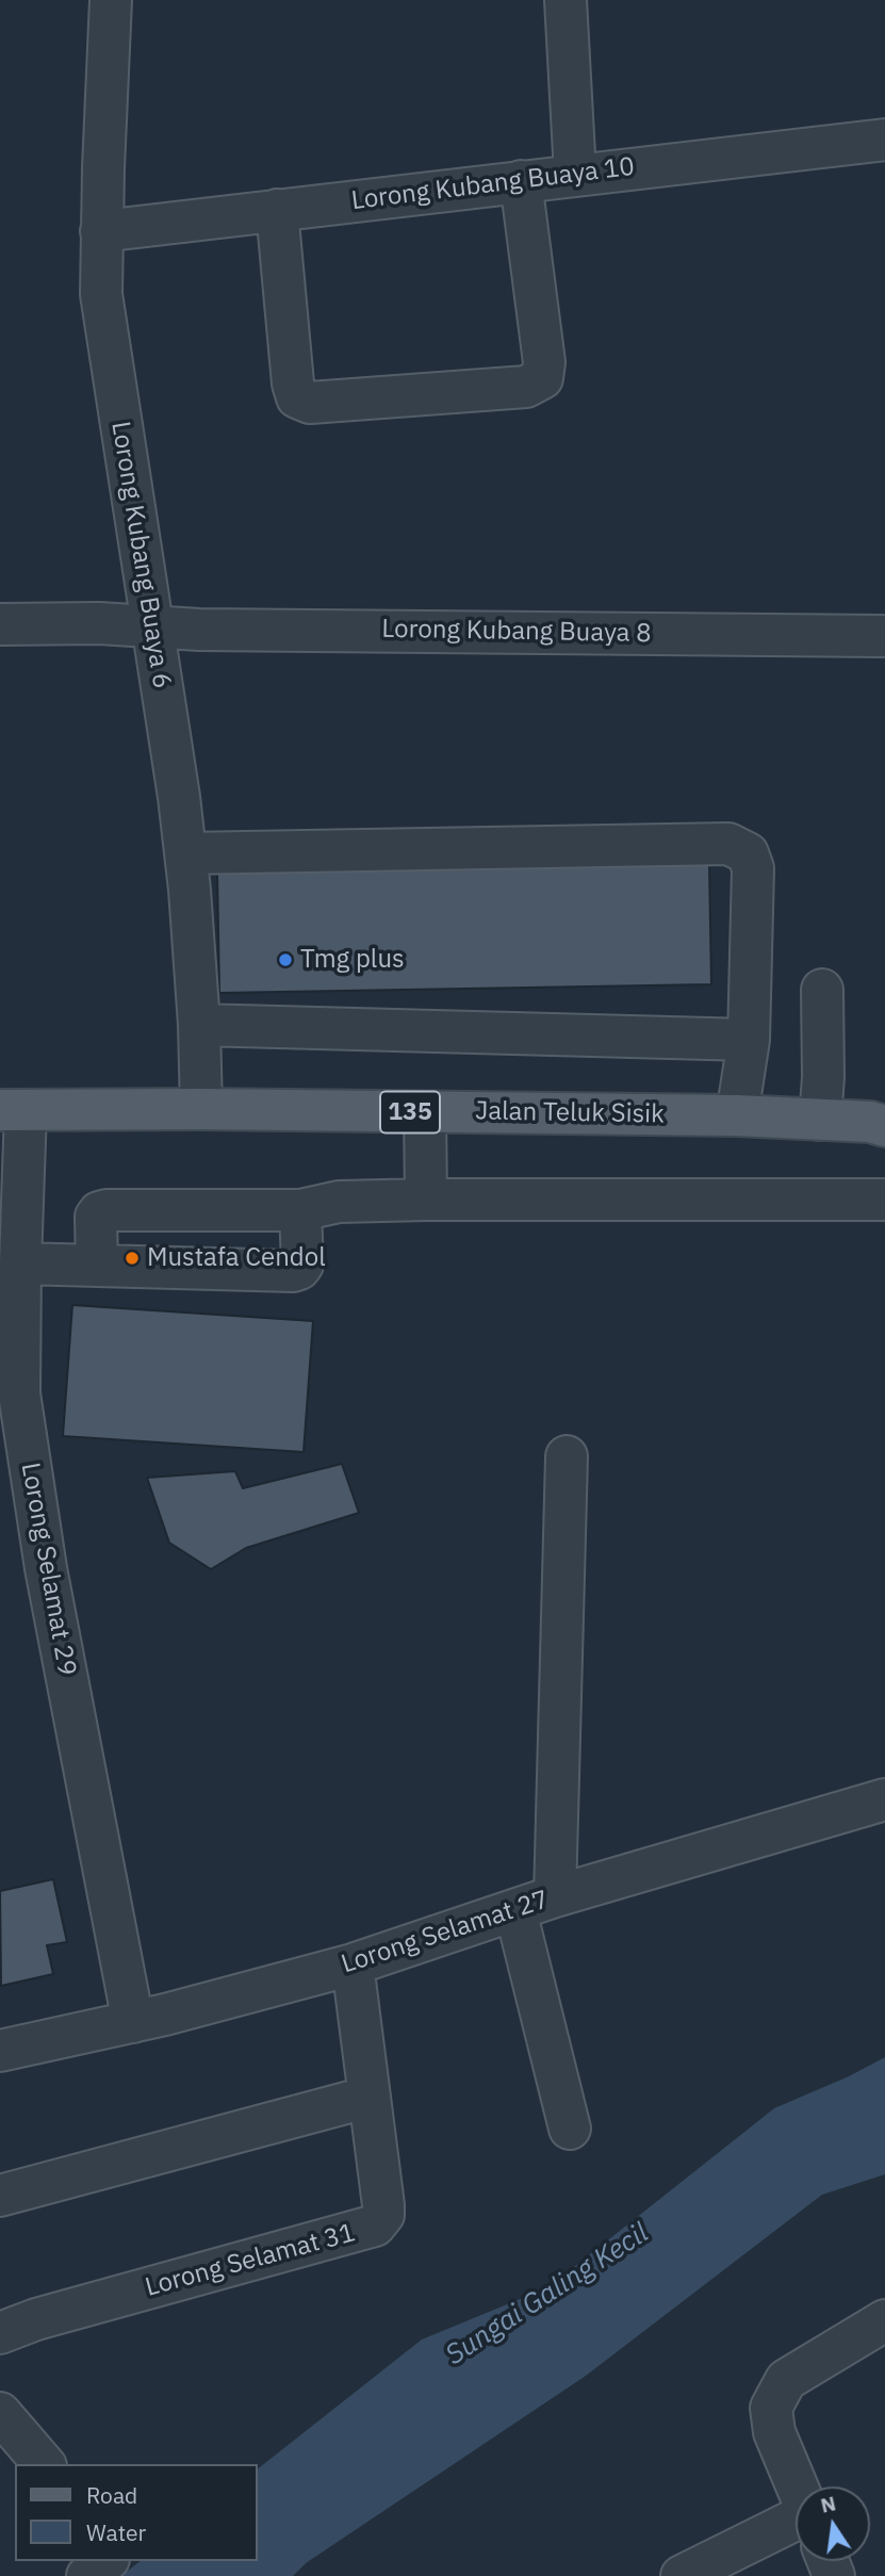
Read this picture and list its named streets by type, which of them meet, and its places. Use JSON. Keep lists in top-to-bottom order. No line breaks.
{"streets":{"main road":["135","Jalan Teluk Sisik"],"street":["Lorong Kubang Buaya 10","Lorong Kubang Buaya 6","Lorong Kubang Buaya 8","Lorong Selamat 29","Lorong Selamat 27","Lorong Selamat 31"]},"crossings":[["Lorong Kubang Buaya 10","Lorong Kubang Buaya 6"],["Lorong Kubang Buaya 6","Lorong Kubang Buaya 8"],["Lorong Kubang Buaya 6","Jalan Teluk Sisik"],["Jalan Teluk Sisik","Lorong Selamat 29"],["Lorong Selamat 29","Lorong Selamat 27"],["Lorong Selamat 27","Lorong Selamat 31"]],"water":["Sungai Galing Kecil"],"places":["Tmg plus","Mustafa Cendol"],"legend":["Road","Water"],"north":"top"}
